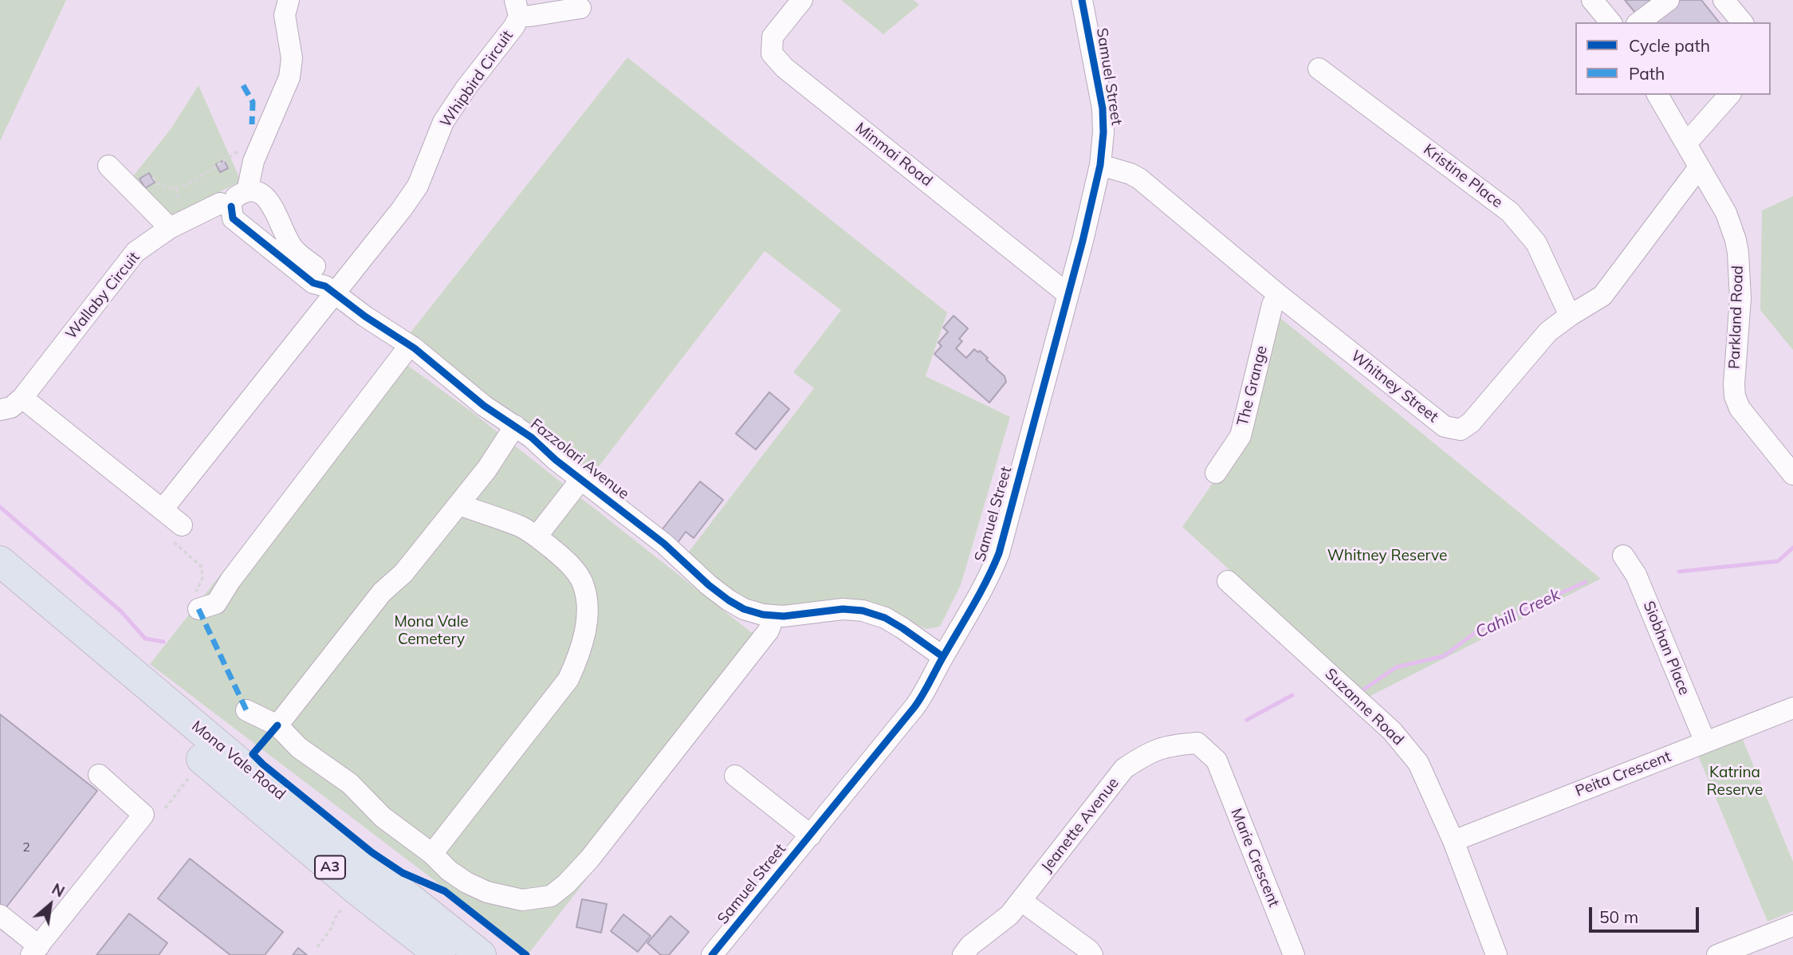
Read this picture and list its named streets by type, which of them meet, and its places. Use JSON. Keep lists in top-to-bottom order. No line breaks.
{"streets":{"highway":["Mona Vale Road","A3"],"street":["Samuel Street","Whipbird Circuit","Minmai Road","Kristine Place","Wallaby Circuit","Parkland Road","The Grange","Whitney Street","Fazzolari Avenue","Siobhan Place","Suzanne Road","Peita Crescent","Jeanette Avenue","Marie Crescent"]},"crossings":[["Samuel Street","Minmai Road"],["Samuel Street","Whitney Street"],["Samuel Street","Fazzolari Avenue"],["Whipbird Circuit","Fazzolari Avenue"],["Kristine Place","Whitney Street"],["Wallaby Circuit","Fazzolari Avenue"],["Parkland Road","Whitney Street"],["The Grange","Whitney Street"],["Siobhan Place","Peita Crescent"],["Suzanne Road","Peita Crescent"],["Jeanette Avenue","Marie Crescent"]],"water":["Cahill Creek"],"parks":["Whitney Reserve","Mona Vale Cemetery","Katrina Reserve"],"house_numbers":["2"],"legend":["Cycle path","Path"],"scale_bar":"50 m","north":"top right"}
